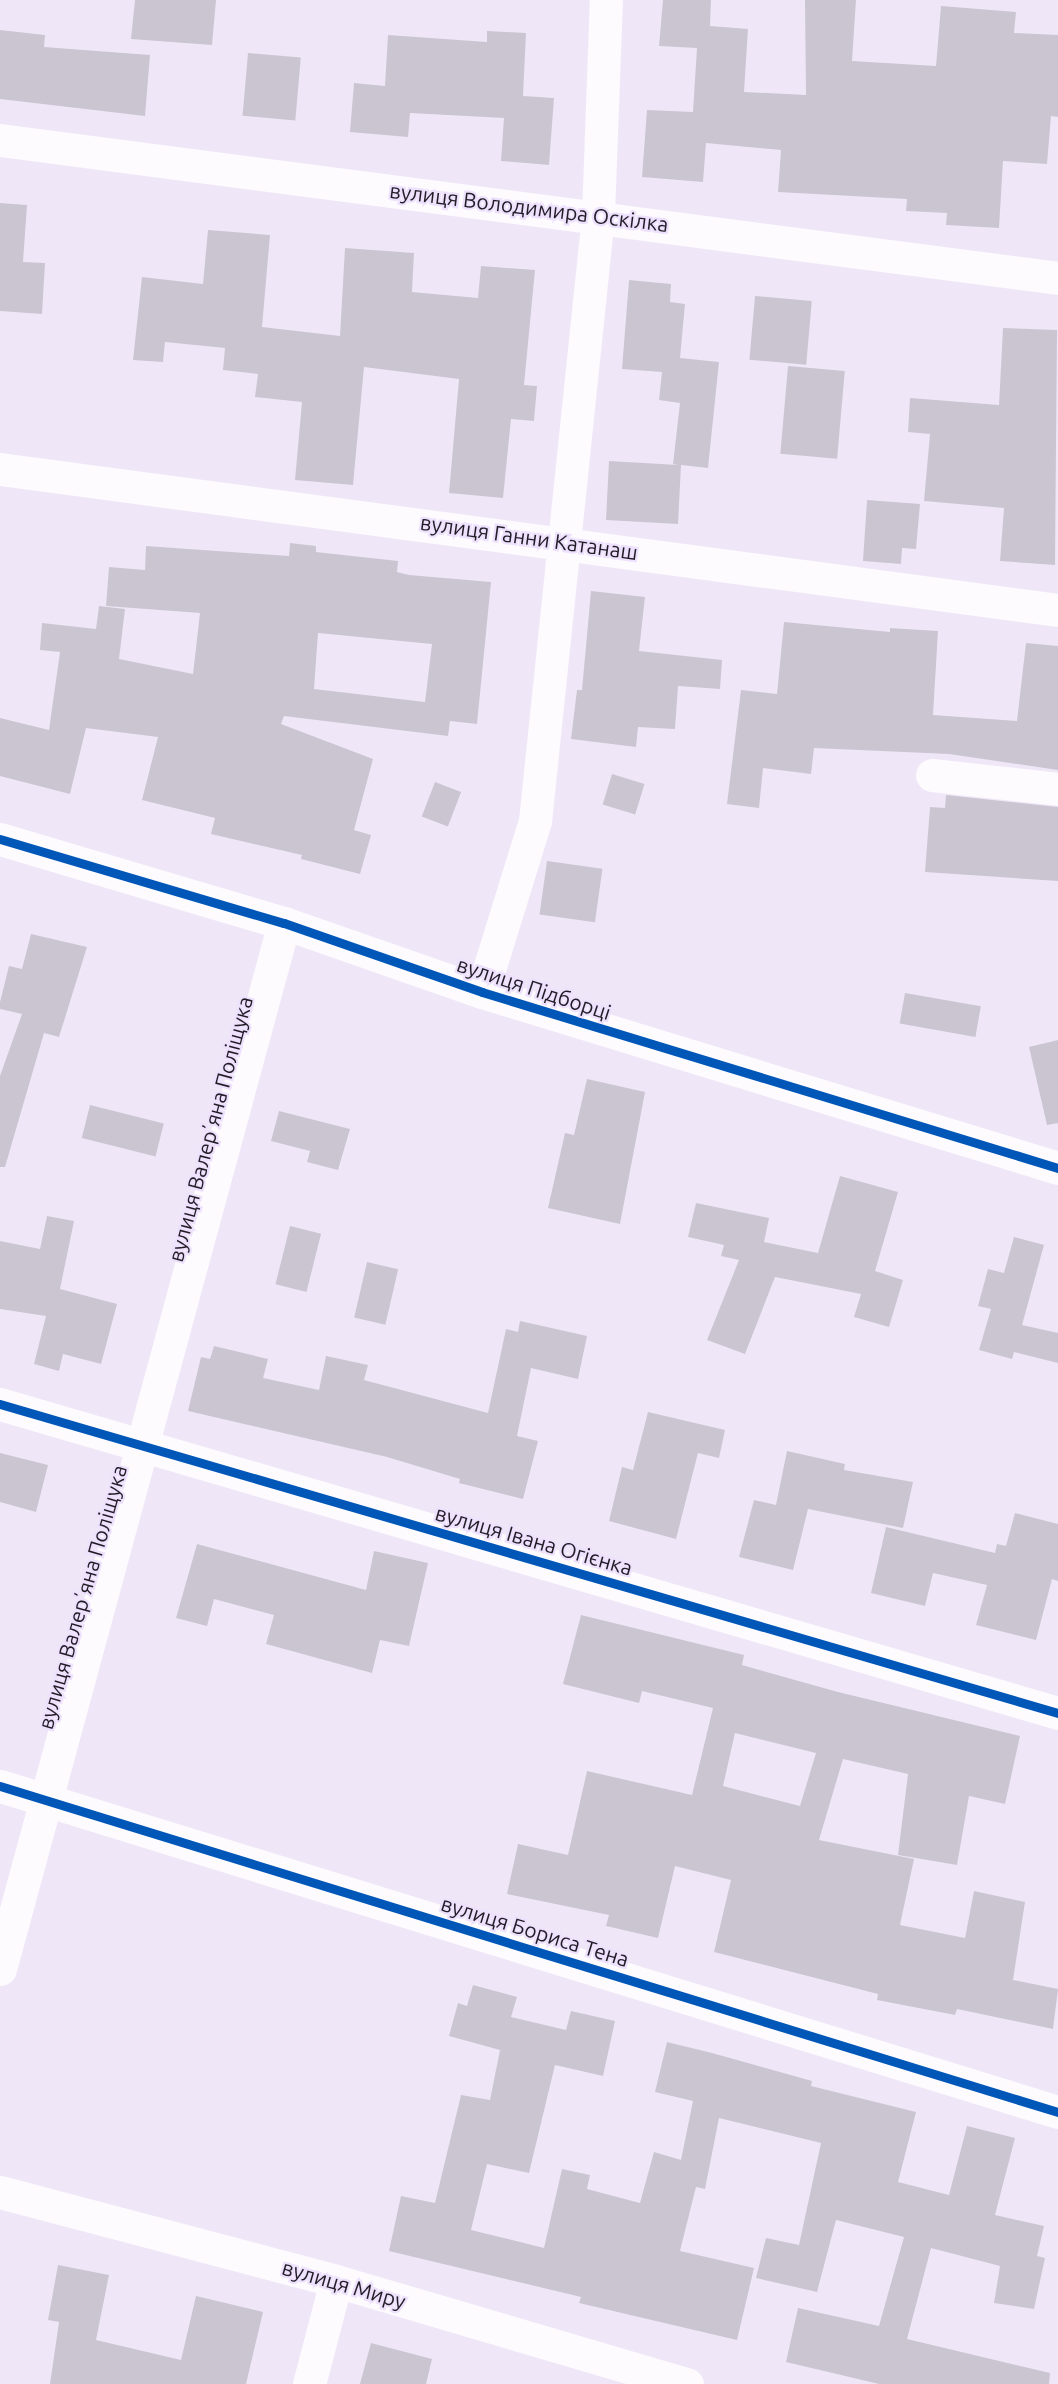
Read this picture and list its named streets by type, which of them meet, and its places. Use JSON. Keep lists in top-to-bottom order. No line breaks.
{"streets":{"street":["вулиця Володимира Оскілка","вулиця Ганни Катанаш","вулиця Підборці","вулиця Валерʼяна Поліщука","вулиця Івана Огієнка","вулиця Бориса Тена","вулиця Миру"]},"crossings":[["вулиця Підборці","вулиця Валерʼяна Поліщука"],["вулиця Валерʼяна Поліщука","вулиця Івана Огієнка"],["вулиця Валерʼяна Поліщука","вулиця Бориса Тена"]]}
